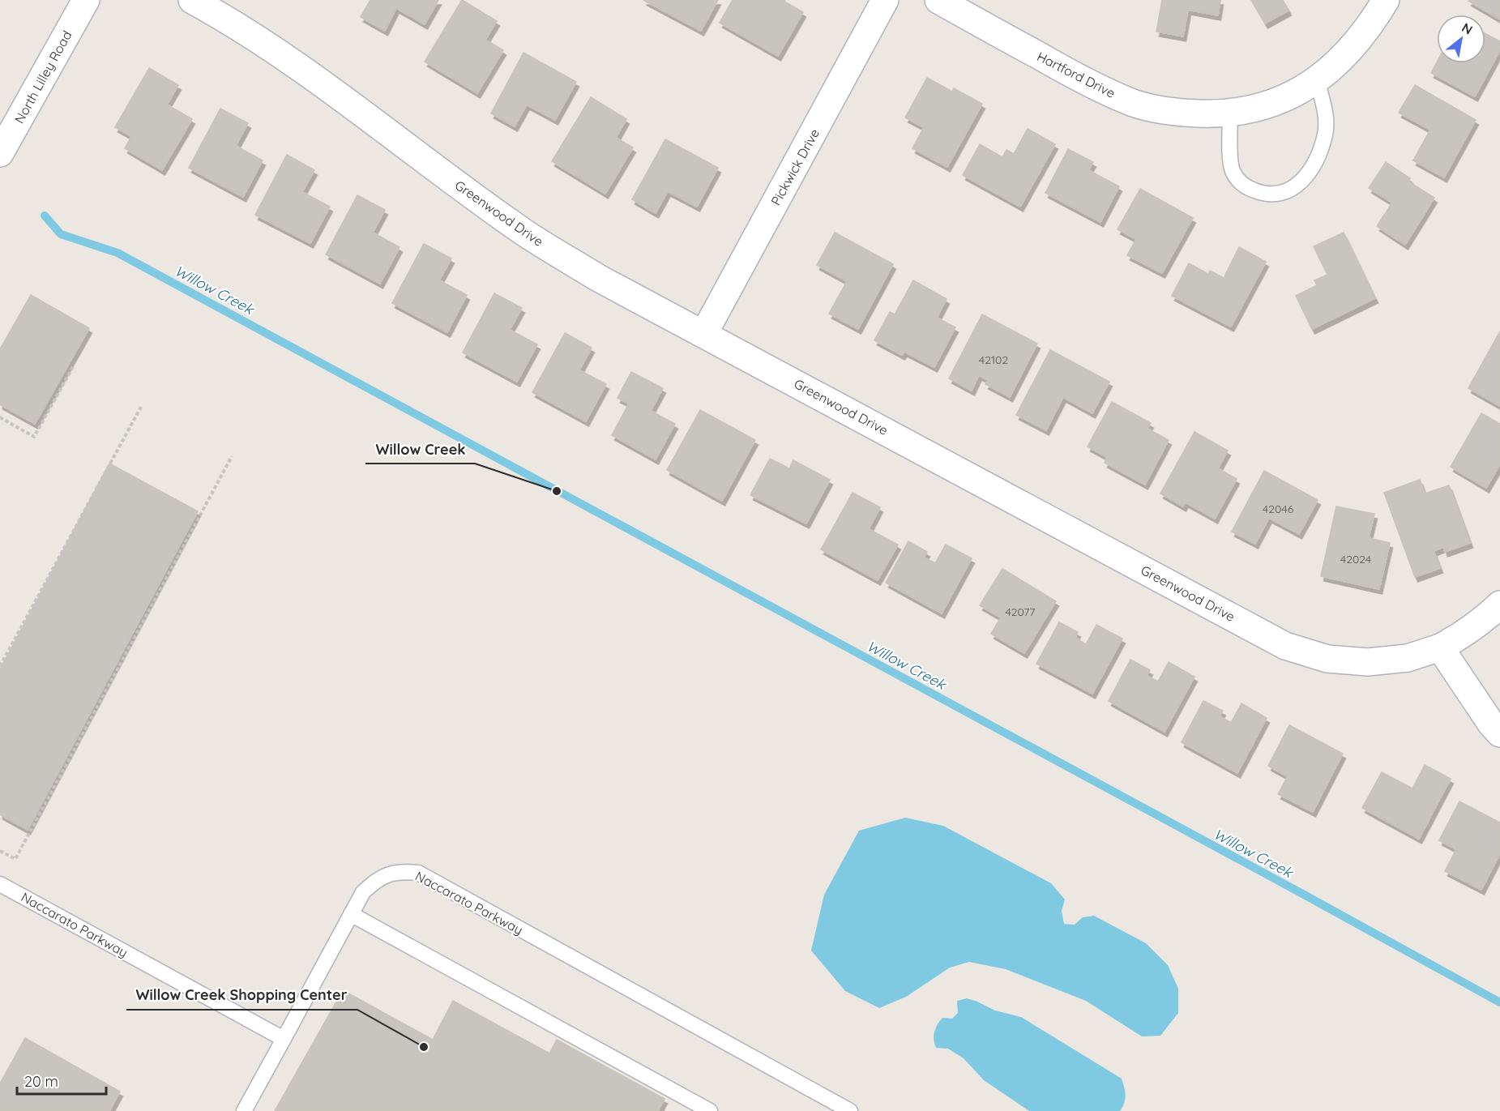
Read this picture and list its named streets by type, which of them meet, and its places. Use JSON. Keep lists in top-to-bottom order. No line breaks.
{"streets":{"street":["Hartford Drive","North Lilley Road","Pickwick Drive","Greenwood Drive"],"lane":["Naccarato Parkway"]},"crossings":[["Pickwick Drive","Greenwood Drive"]],"water":["Willow Creek"],"places":["Willow Creek","Willow Creek Shopping Center"],"house_numbers":["42102","42046","42024","42077"],"scale_bar":"20 m","north":"top right"}
